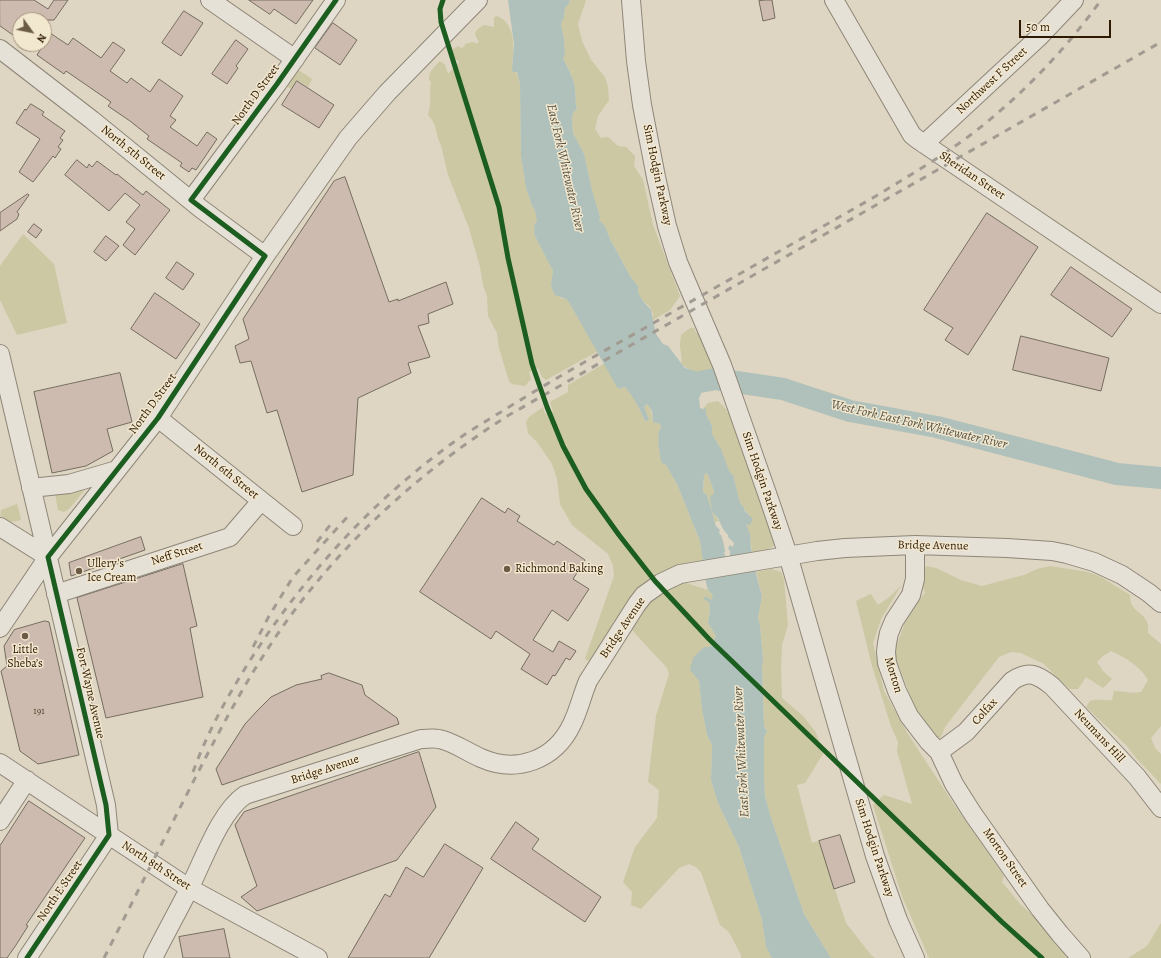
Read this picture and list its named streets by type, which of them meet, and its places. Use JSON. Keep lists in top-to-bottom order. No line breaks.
{"streets":{"street":["Northwest F Street","North D Street","North 5th Street","Sim Hodgin Parkway","Sheridan Street","North 6th Street","Bridge Avenue","Neff Street","Morton","Fort Wayne Avenue","Colfax","Neumans Hill","Morton Street","North 8th Street","North E Street"]},"crossings":[["Northwest F Street","Sheridan Street"],["North D Street","North 5th Street"],["North D Street","North 6th Street"],["North D Street","Fort Wayne Avenue"],["Sim Hodgin Parkway","Bridge Avenue"],["North 6th Street","Neff Street"],["Bridge Avenue","Morton"],["Bridge Avenue","North 8th Street"],["Neff Street","Fort Wayne Avenue"],["Morton","Colfax"],["Morton","Morton Street"],["Fort Wayne Avenue","North 8th Street"],["Fort Wayne Avenue","North E Street"],["Colfax","Neumans Hill"],["Colfax","Morton Street"],["North 8th Street","North E Street"]],"water":["East Fork Whitewater River","West Fork East Fork Whitewater River"],"places":["Richmond Baking","Ullery's Ice Cream","Little Sheba’s"],"house_numbers":["191"],"scale_bar":"50 m","north":"bottom right"}
